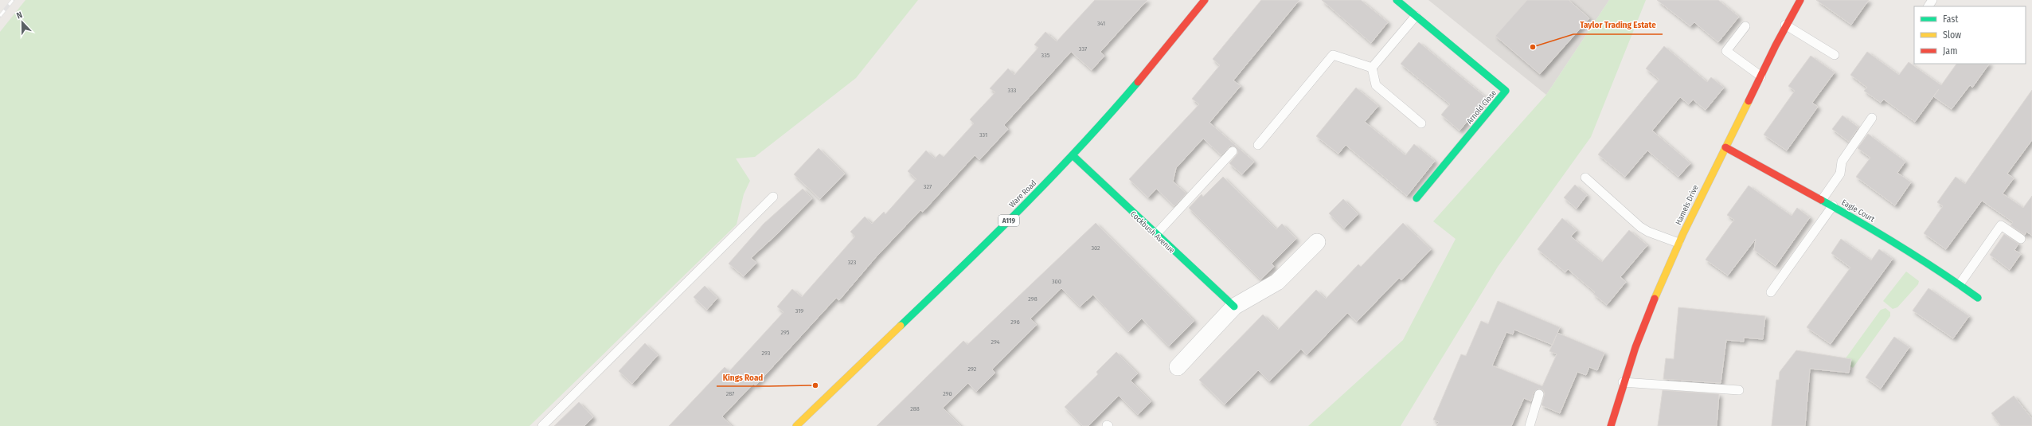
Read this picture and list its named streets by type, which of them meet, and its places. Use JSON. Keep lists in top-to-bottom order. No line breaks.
{"streets":{"street":["Arnold Close","Ware Road","Hamels Drive","Eagle Court","A119","Cockbush Avenue"]},"crossings":[["Ware Road","Cockbush Avenue"],["Hamels Drive","Eagle Court"]],"places":["Taylor Trading Estate","Kings Road"],"house_numbers":["341","337","335","333","331","327","302","323","300","298","319","296","295","294","293","292","287","290","288"],"legend":["Fast","Slow","Jam"],"north":"top"}
